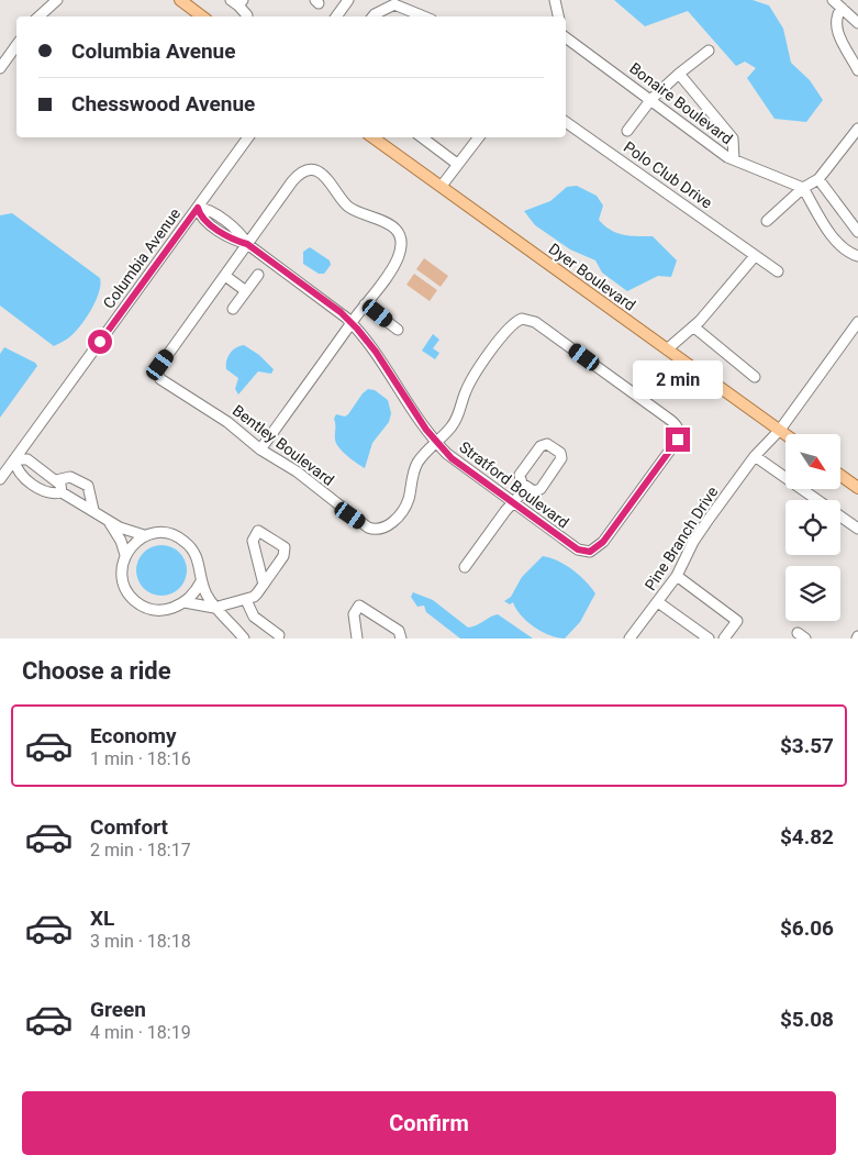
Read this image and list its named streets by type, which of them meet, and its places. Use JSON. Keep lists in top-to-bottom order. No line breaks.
{"streets":{"main road":["Dyer Boulevard"],"street":["Bonaire Boulevard","Polo Club Drive","Columbia Avenue","Bentley Boulevard","Stratford Boulevard","Pine Branch Drive"]},"crossings":[["Columbia Avenue","Stratford Boulevard"],["Dyer Boulevard","Pine Branch Drive"],["Bentley Boulevard","Stratford Boulevard"]],"north":"bottom right","page":{"banner":["Columbia Avenue","Chesswood Avenue"],"bubble":"2 min","heading":"Choose a ride","list":[{"name":"Economy","note":"1 min · 18:16","value":"$3.57"},{"name":"Comfort","note":"2 min · 18:17","value":"$4.82"},{"name":"XL","note":"3 min · 18:18","value":"$6.06"},{"name":"Green","note":"4 min · 18:19","value":"$5.08"}],"buttons":"Confirm"}}
